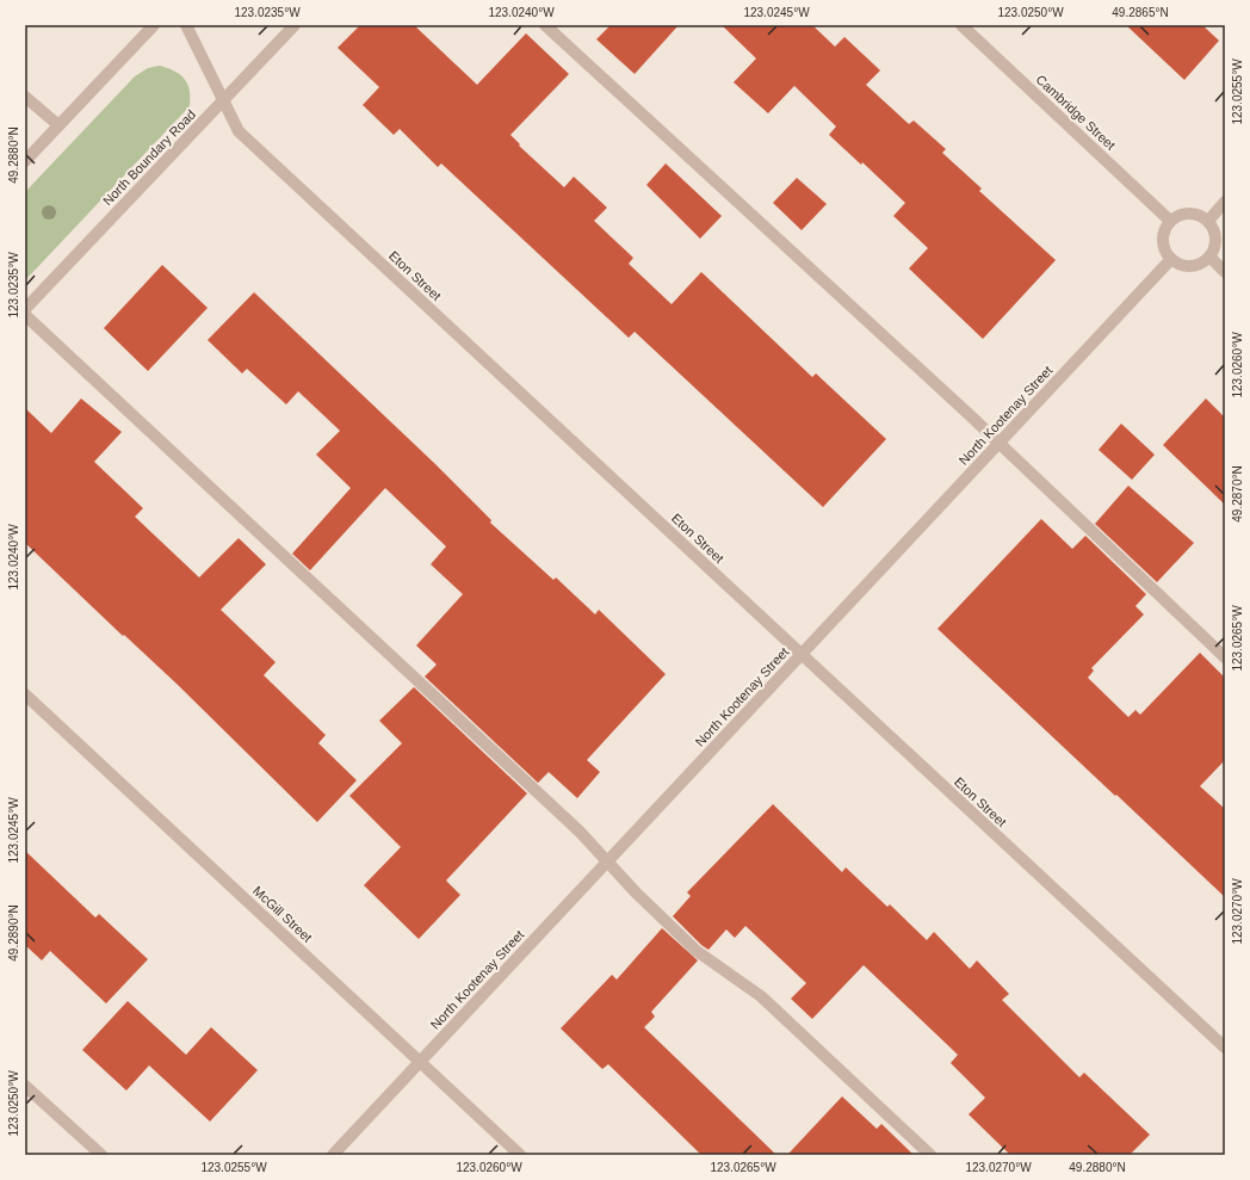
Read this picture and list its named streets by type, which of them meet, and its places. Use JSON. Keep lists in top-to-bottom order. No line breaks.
{"streets":{"street":["Cambridge Street","North Boundary Road","Eton Street","North Kootenay Street","McGill Street"]},"crossings":[["Cambridge Street","North Kootenay Street"],["North Boundary Road","Eton Street"],["Eton Street","North Kootenay Street"],["North Kootenay Street","McGill Street"]],"coordinates":["123.0235°W","123.0240°W","123.0245°W","123.0250°W","49.2865°N","123.0255°W","49.2880°N","123.0260°W","49.2870°N","123.0265°W","123.0270°W","49.2890°N"]}
